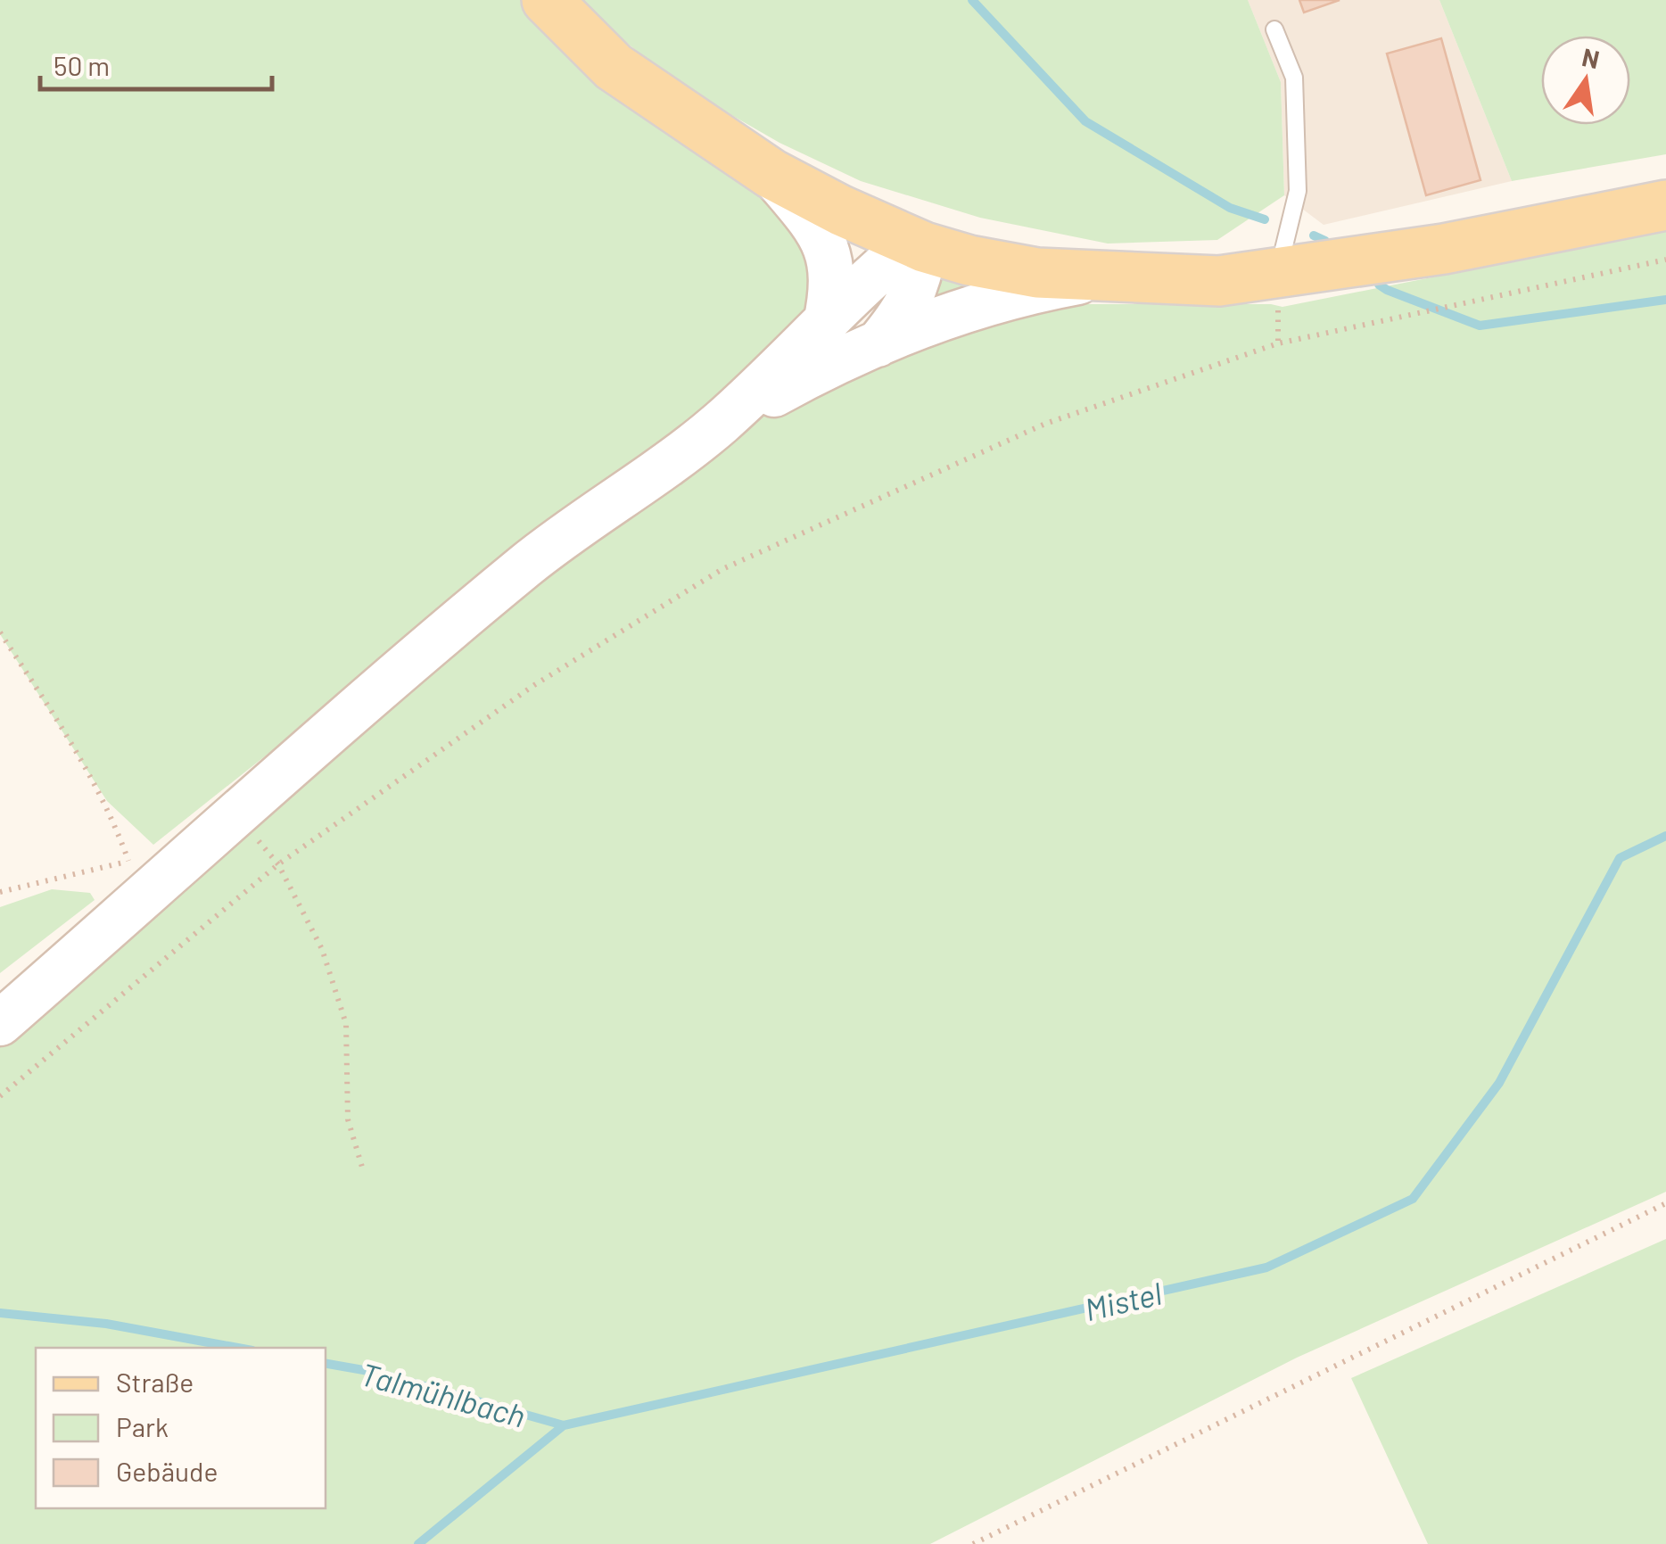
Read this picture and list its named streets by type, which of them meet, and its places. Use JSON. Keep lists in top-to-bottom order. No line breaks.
{"water":["Mistel","Talmühlbach"],"legend":["Straße","Park","Gebäude"],"scale_bar":"50 m","north":"top"}
